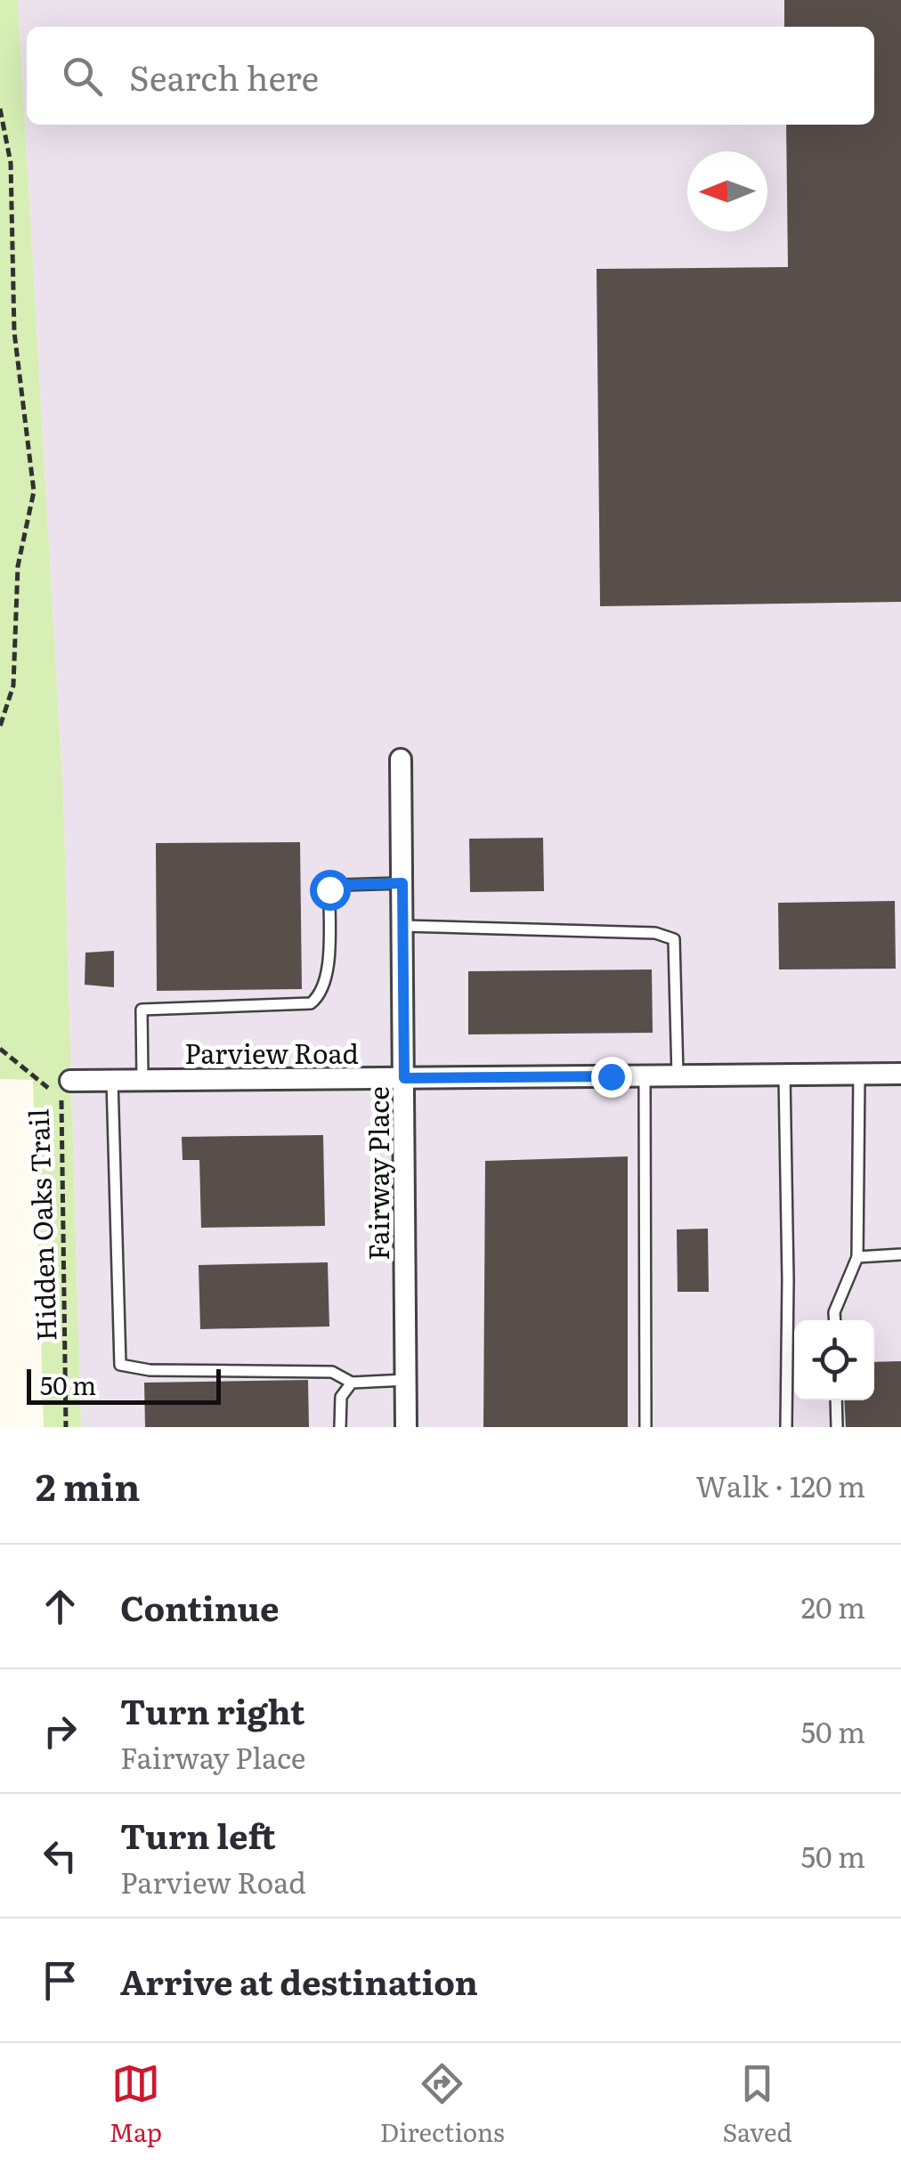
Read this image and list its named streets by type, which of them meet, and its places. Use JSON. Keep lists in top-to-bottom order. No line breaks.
{"streets":{"street":["Parview Road","Fairway Place"],"path":["Hidden Oaks Trail"]},"crossings":[["Parview Road","Fairway Place"],["Parview Road","Hidden Oaks Trail"]],"scale_bar":"50 m","north":"left","page":{"search":"Search here","scale":"50 m","heading":["2 min","Walk · 120 m"],"list":[["Continue","20 m"],["Turn right","Fairway Place","50 m"],["Turn left","Parview Road","50 m"],"Arrive at destination"],"nav":["Map","Directions","Saved"]}}
